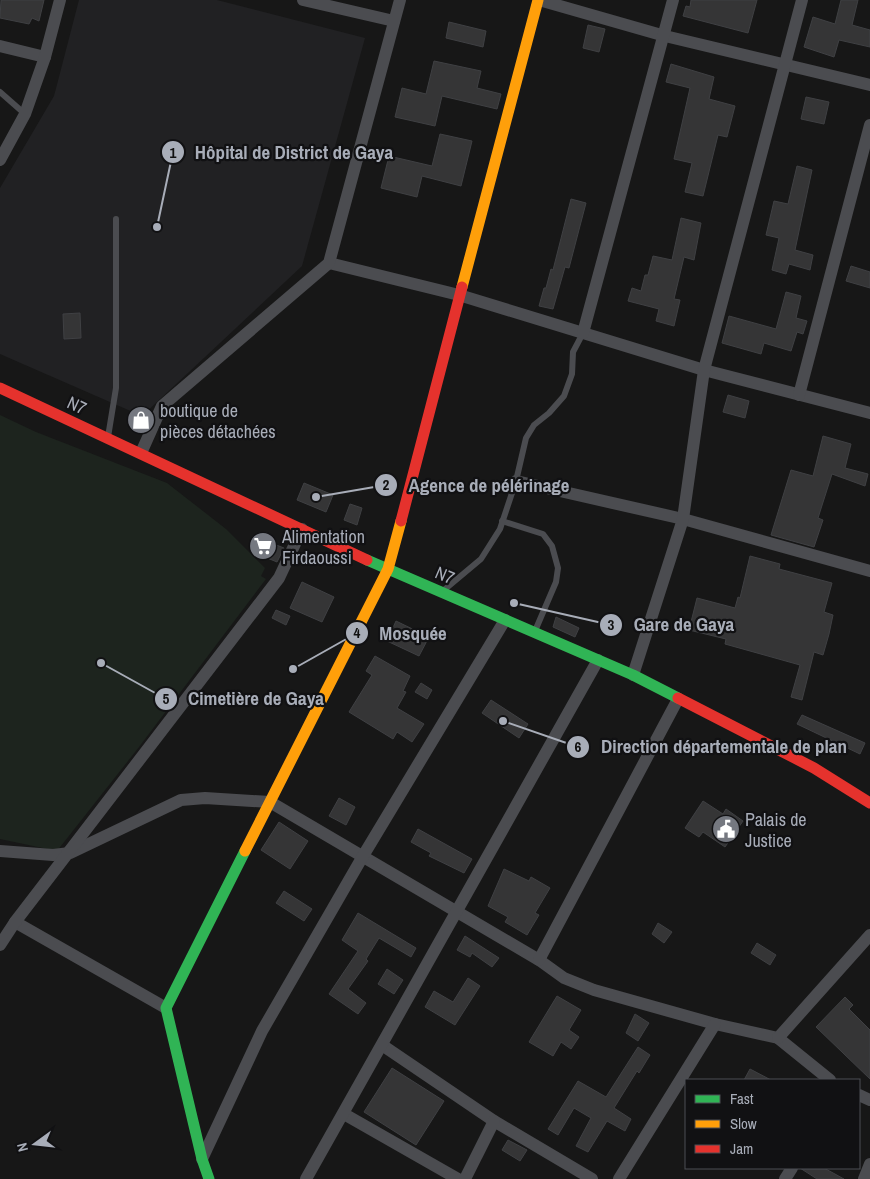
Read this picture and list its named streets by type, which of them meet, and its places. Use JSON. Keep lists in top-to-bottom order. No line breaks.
{"streets":{"street":["N7"]},"places":{"other":["Hôpital de District de Gaya","Agence de pélérinage","Gare de Gaya","Cimetière de Gaya","Mosquée","Direction départementale de plan"],"shop":["boutique de pièces détachées"],"supermarket":["Alimentation Firdaoussi"],"public building":["Palais de Justice"]},"legend":["Fast","Slow","Jam"],"north":"left"}
